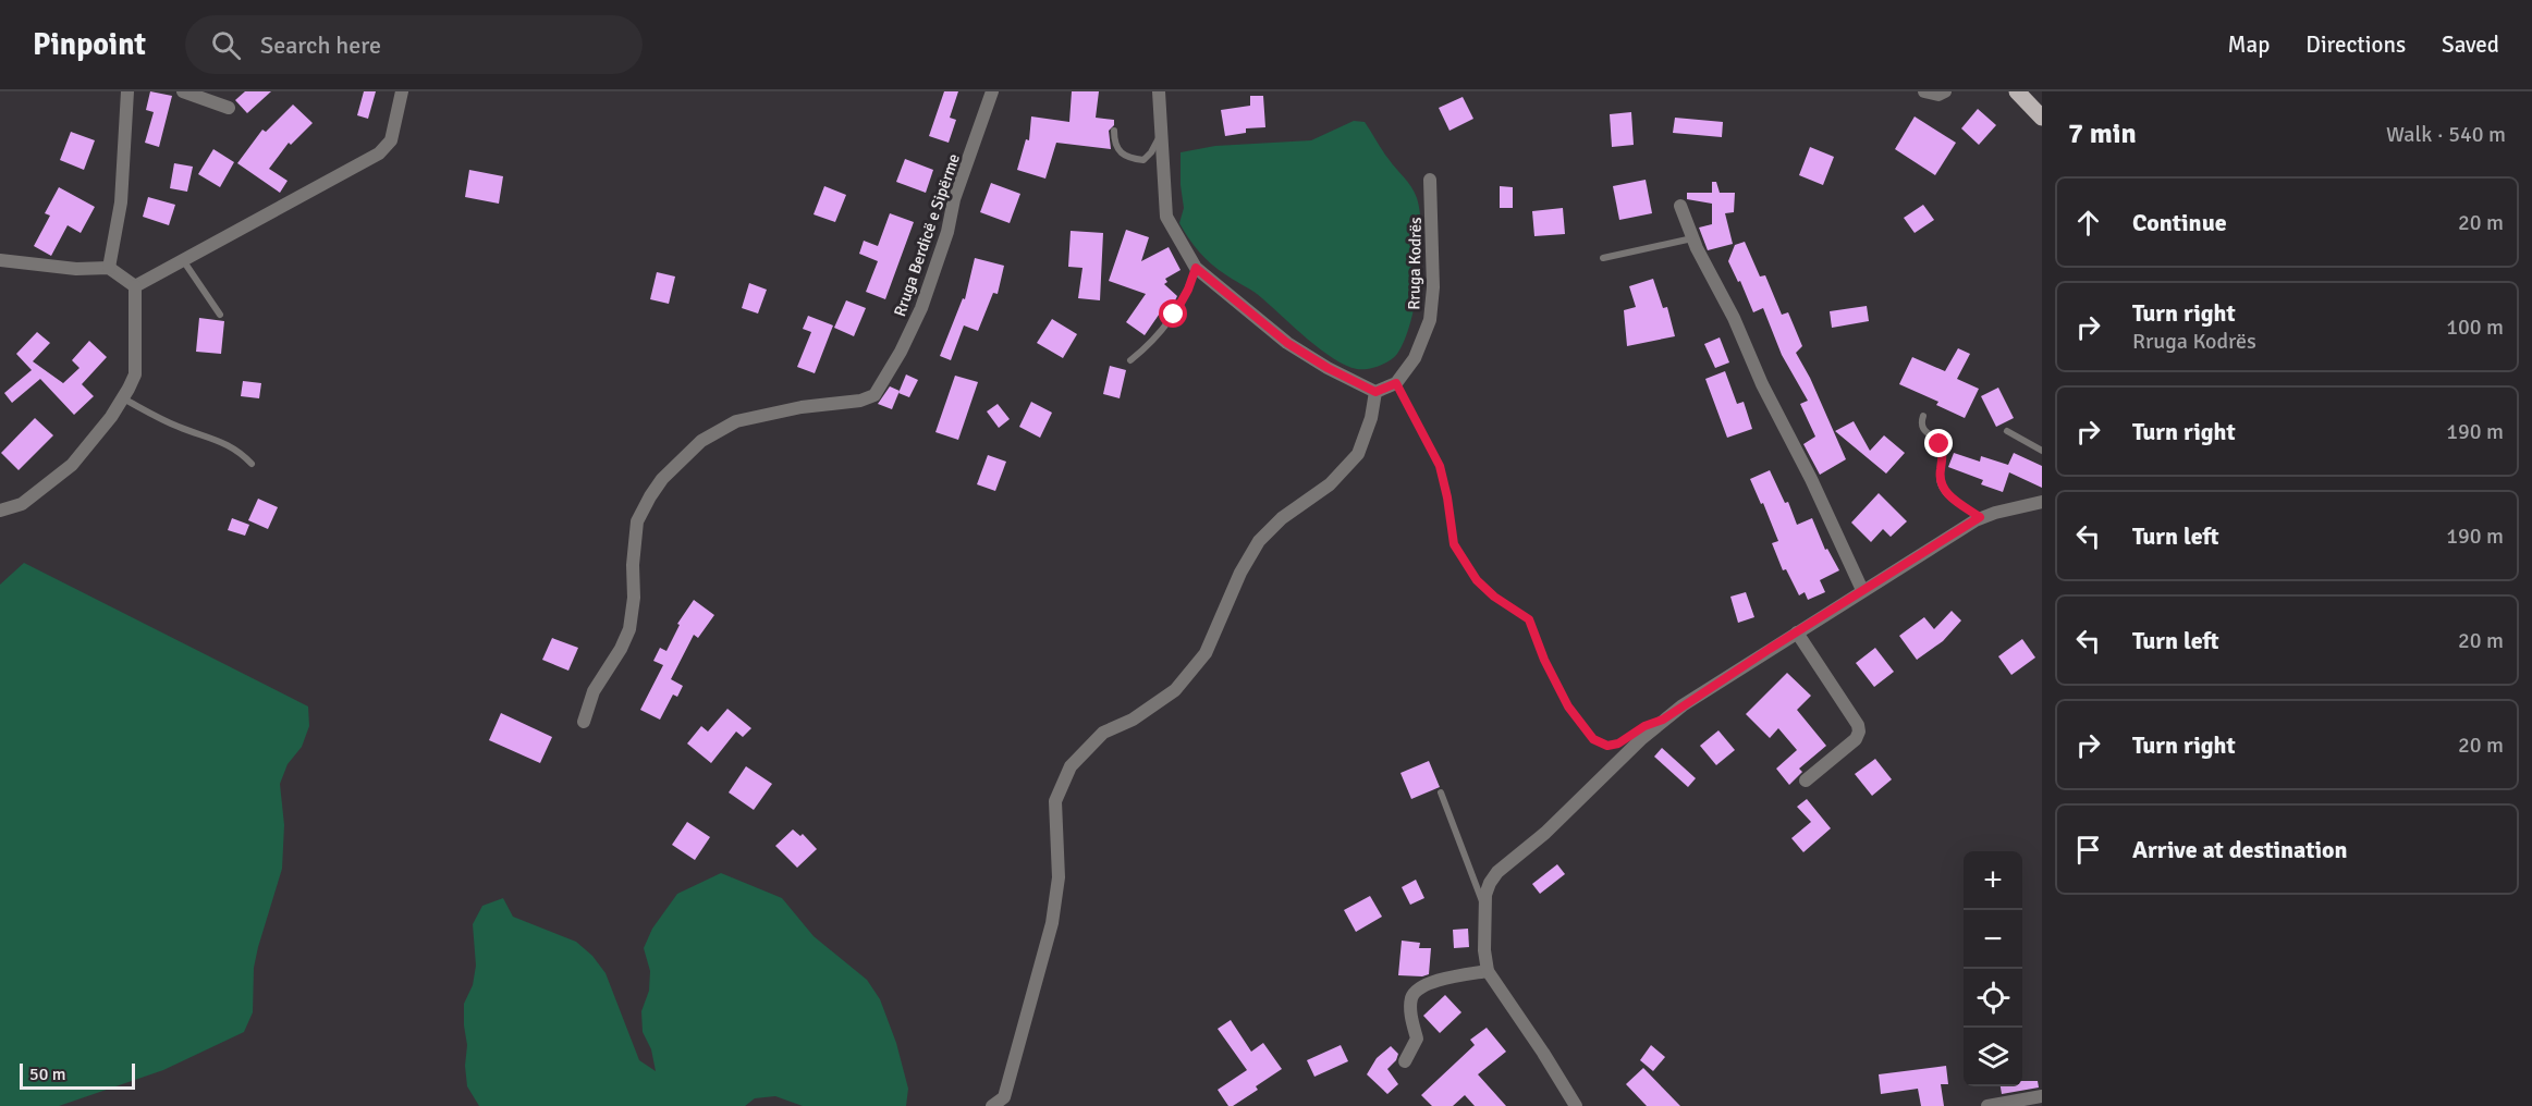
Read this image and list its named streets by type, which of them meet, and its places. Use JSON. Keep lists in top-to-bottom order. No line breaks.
{"streets":{"street":["Rruga Berdicë e Sipërme","Rruga Kodrës"]},"scale_bar":"50 m","page":{"header":"Pinpoint","search":"Search here","nav":["Map","Directions","Saved"],"heading":["7 min","Walk · 540 m"],"list":[["Continue","20 m"],["Turn right","Rruga Kodrës","100 m"],["Turn right","190 m"],["Turn left","190 m"],["Turn left","20 m"],["Turn right","20 m"],"Arrive at destination"],"map_buttons":["+","−"],"scale":"50 m"}}
